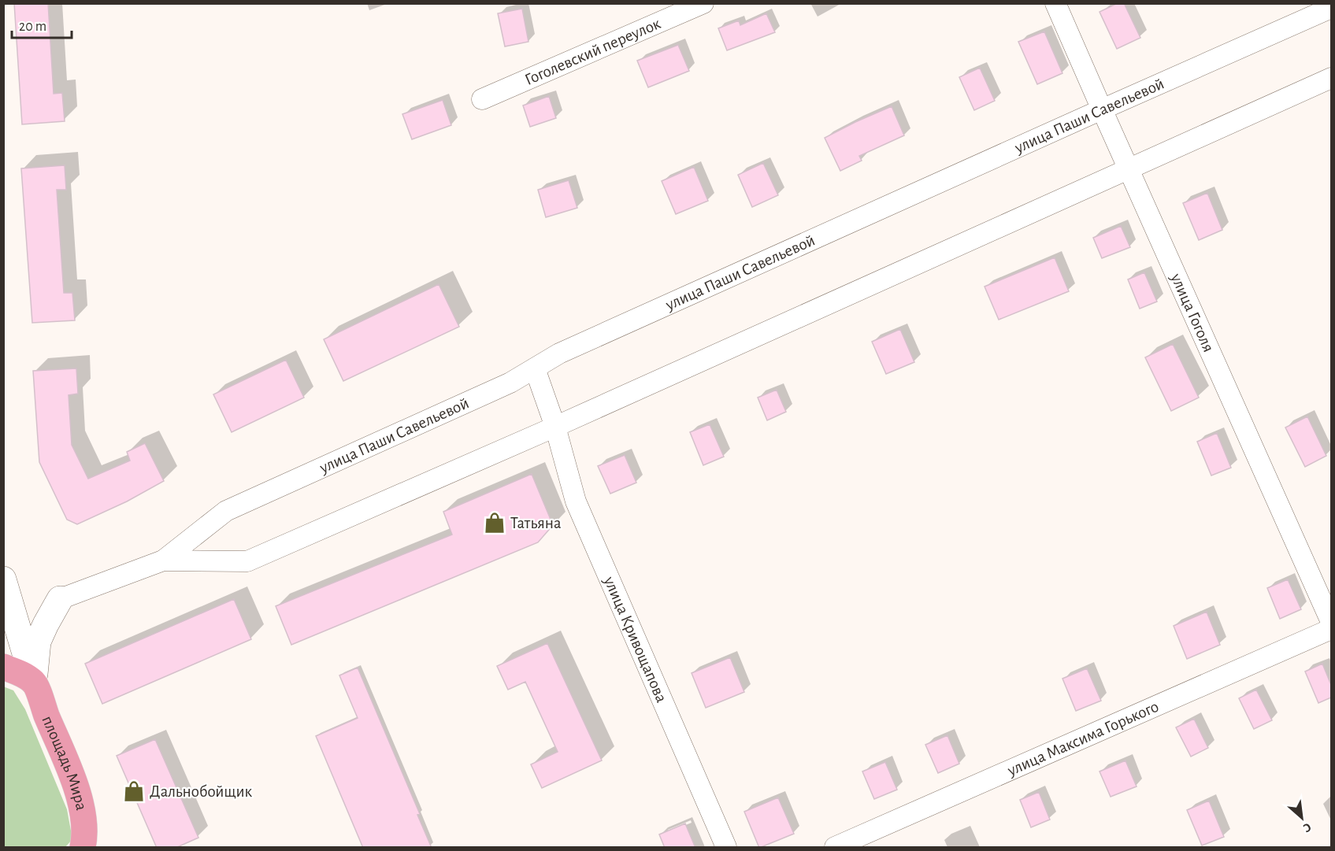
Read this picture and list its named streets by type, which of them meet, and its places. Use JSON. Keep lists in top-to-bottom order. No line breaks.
{"streets":{"main road":["площадь Мира"],"street":["Гоголевский переулок","улица Паши Савельевой","улица Гоголя","улица Кривощапова","улица Максима Горького"]},"crossings":[["улица Паши Савельевой","улица Гоголя"],["улица Паши Савельевой","улица Кривощапова"],["улица Паши Савельевой","площадь Мира"]],"places":{"shop":["Татьяна","Дальнобойщик"]},"scale_bar":"20 m","north":"bottom right"}
